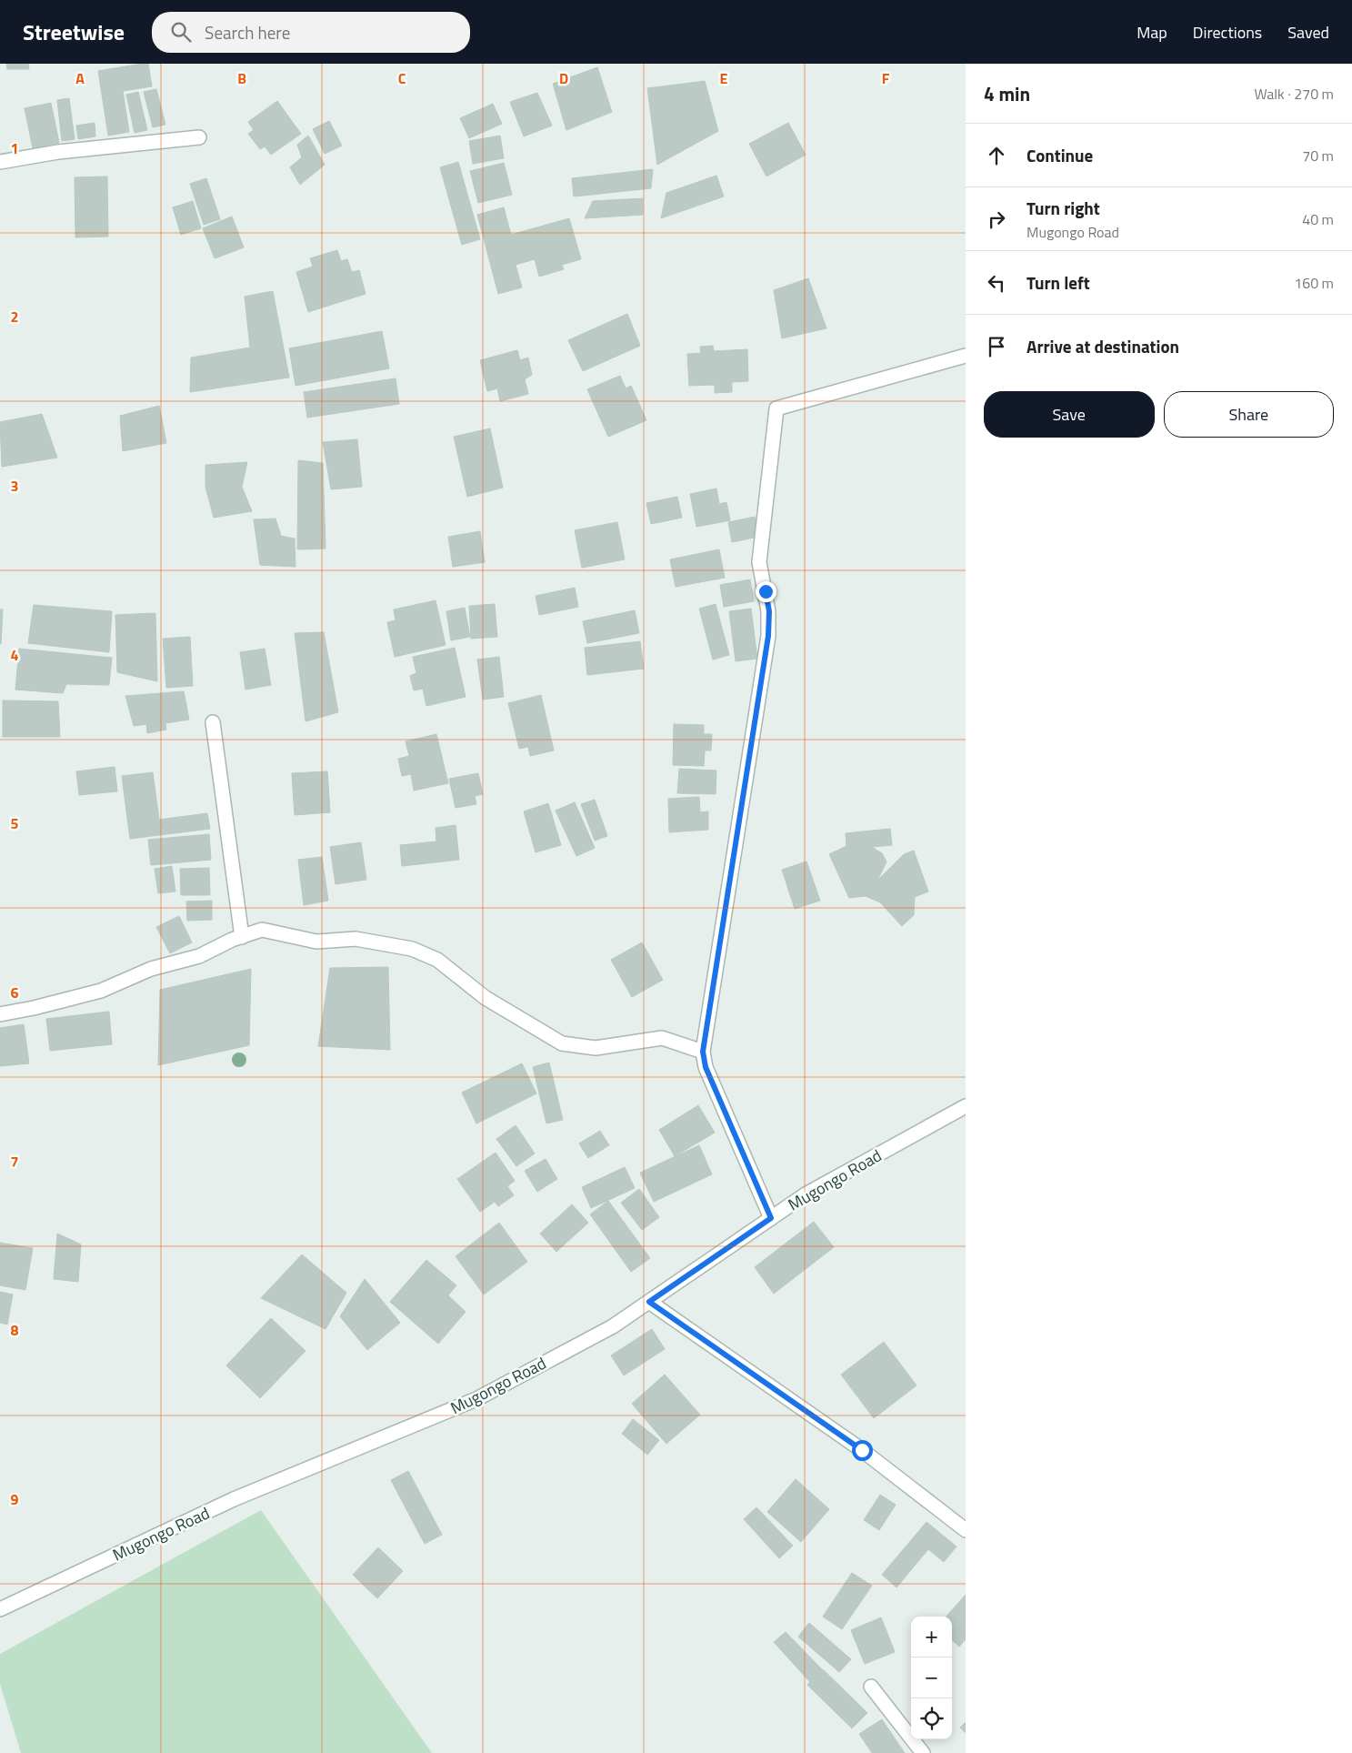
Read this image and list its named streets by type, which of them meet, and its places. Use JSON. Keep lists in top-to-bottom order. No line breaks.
{"streets":{"street":["Mugongo Road"]},"page":{"header":"Streetwise","search":"Search here","nav":["Map","Directions","Saved"],"heading":["4 min","Walk · 270 m"],"list":[["Continue","70 m"],["Turn right","Mugongo Road","40 m"],["Turn left","160 m"],"Arrive at destination"],"buttons":["Save","Share"],"map_buttons":["+","−"]},"grid":{"columns":["A","B","C","D","E","F"],"rows":["1","2","3","4","5","6","7","8","9"]}}
